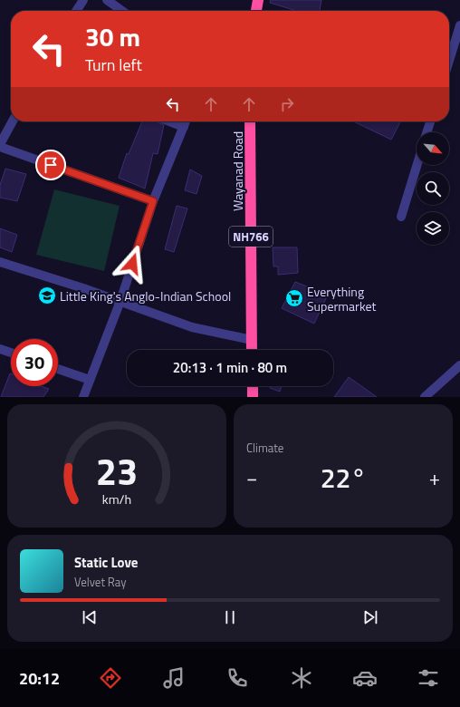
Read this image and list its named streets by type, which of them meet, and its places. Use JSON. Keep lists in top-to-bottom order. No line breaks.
{"streets":{"highway":["Wayanad Road","NH766"]},"places":{"school or university":["Little King's Anglo-Indian School"],"supermarket":["Everything Supermarket"]},"north":"bottom right","page":{"turn":["30 m","Turn left"],"limit":"30","trip":"20:13 · 1 min · 80 m","tile":"Climate","heat":["−","22°","+"],"song":["Static Love","Velvet Ray"],"tabs":"20:12","gauge":["23","km/h"]}}
